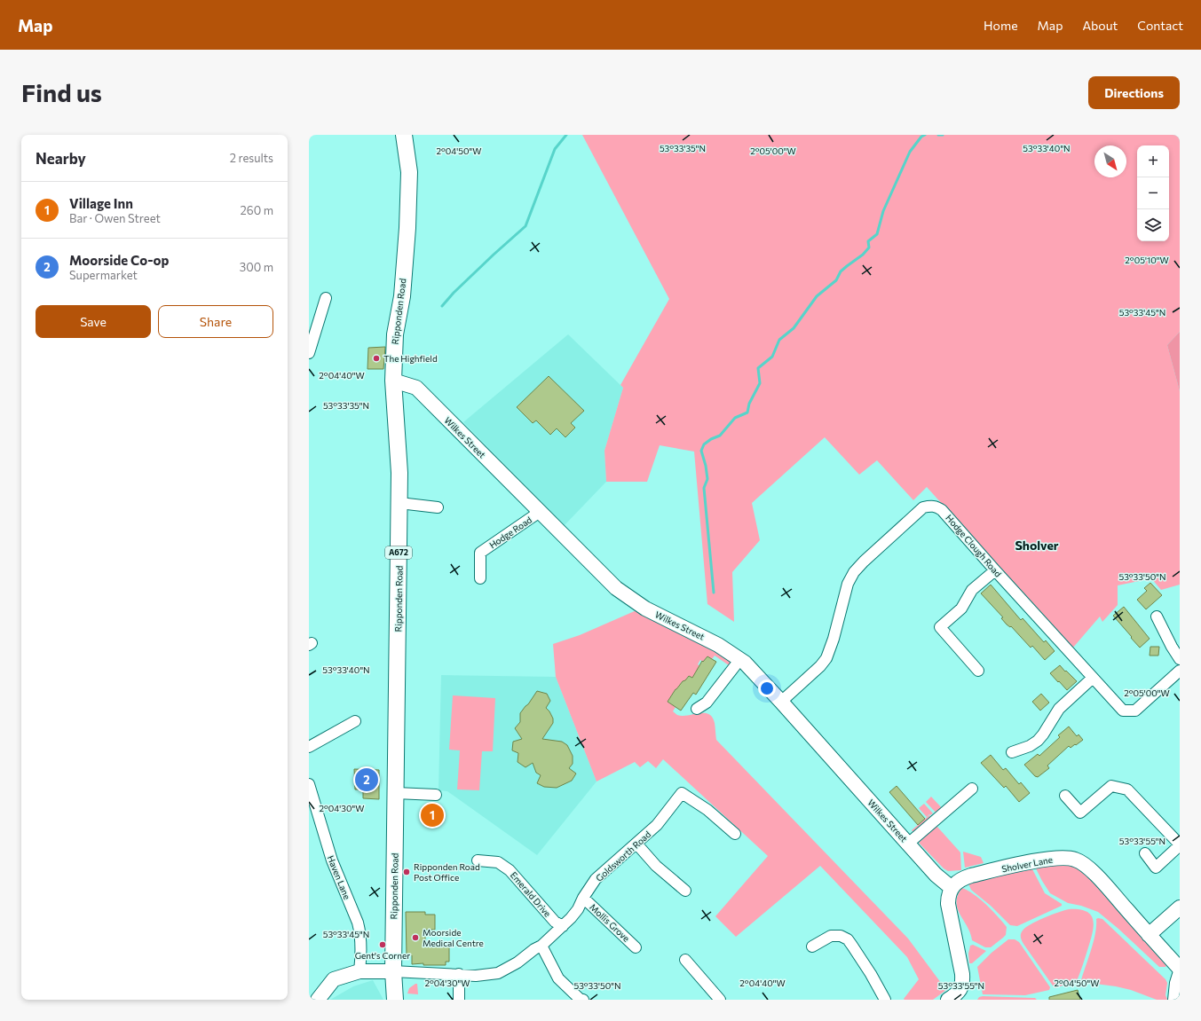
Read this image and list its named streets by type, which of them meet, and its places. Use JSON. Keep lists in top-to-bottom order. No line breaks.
{"streets":{"main road":["Ripponden Road","A672"],"street":["Wilkes Street","Hodge Road","Hodge Clough Road","Goldsworth Road","Sholver Lane","Haven Lane","Emerald Drive","Mollis Grove"]},"crossings":[["Ripponden Road","Wilkes Street"],["Ripponden Road","Goldsworth Road"],["Wilkes Street","Hodge Road"],["Wilkes Street","Hodge Clough Road"],["Wilkes Street","Sholver Lane"],["Goldsworth Road","Emerald Drive"],["Goldsworth Road","Mollis Grove"]],"districts":["Sholver"],"places":["The Highfield","Ripponden Road Post Office","Moorside Medical Centre","Gent's Corner"],"north":"bottom right","page":{"header":"Map","nav":["Home","Map","About","Contact"],"buttons":["Directions",["Save","Share"]],"title":"Find us","heading":["Nearby","2 results"],"map_buttons":["+","−"],"list":[{"mark":"1","name":"Village Inn","note":"Bar · Owen Street","value":"260 m"},{"mark":"2","name":"Moorside Co-op","note":"Supermarket","value":"300 m"}],"pins":["2","1"]},"coordinates":["53°33'35\"N","53°33'40\"N","2°04'50\"W","2°05'00\"W","2°05'10\"W","53°33'45\"N","2°04'40\"W","53°33'50\"N","2°04'30\"W","53°33'55\"N"]}
